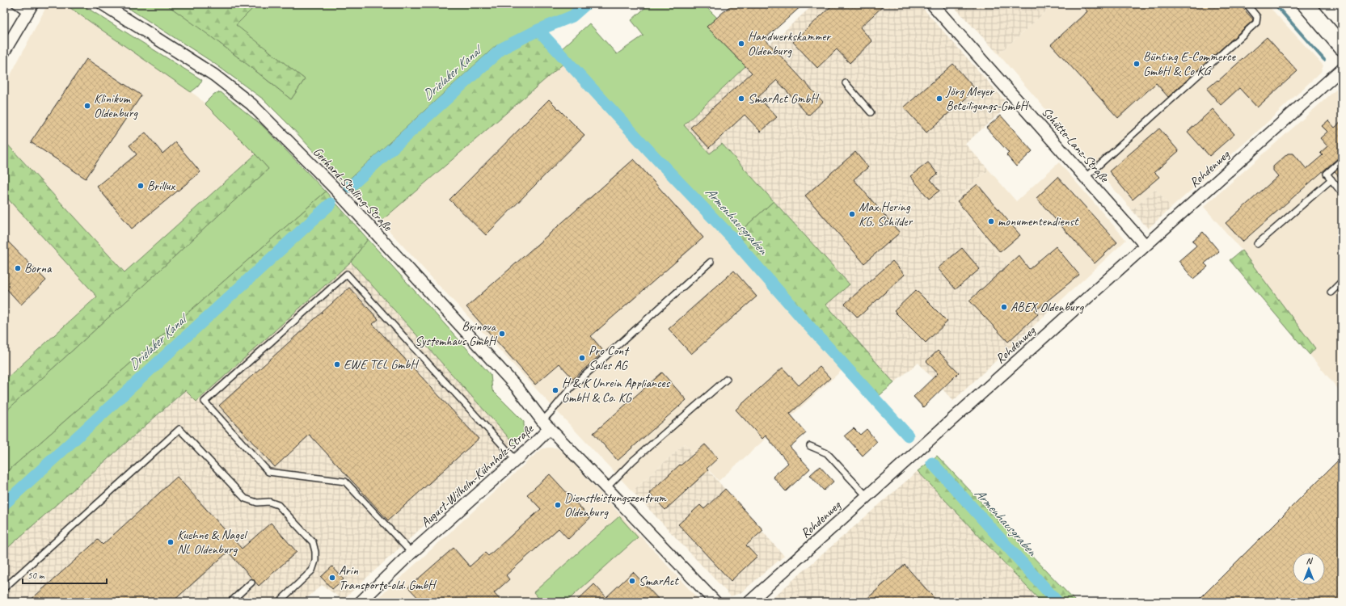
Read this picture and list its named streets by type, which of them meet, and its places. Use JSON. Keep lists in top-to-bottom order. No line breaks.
{"streets":{"street":["Schütte-Lanz-Straße","Rohdenweg","Gerhard-Stalling-Straße","August-Wilhelm-Kühnholz-Straße"]},"crossings":[["Schütte-Lanz-Straße","Rohdenweg"],["Gerhard-Stalling-Straße","August-Wilhelm-Kühnholz-Straße"]],"water":["Drielaker Kanal","Armenhausgraben"],"places":["Handwerkskammer Oldenburg","Bünting E-Commerce GmbH & Co KG","SmarAct GmbH","Jörg Meyer Beteiligungs-GmbH","Klinikum Oldenburg","Brillux","Max Hering KG, Schilder","monumentendienst","Borna","ABEX Oldenburg","Brinova Systemhaus GmbH","Pro Cont Sales AG","EWE TEL GmbH","H & K Unrein Appliances GmbH & Co. KG","Dienstleistungszentrum Oldenburg","Kuehne & Nagel NL Oldenburg","Arin Transporte-old. GmbH","SmarAct"],"scale_bar":"50 m","north":"top"}
